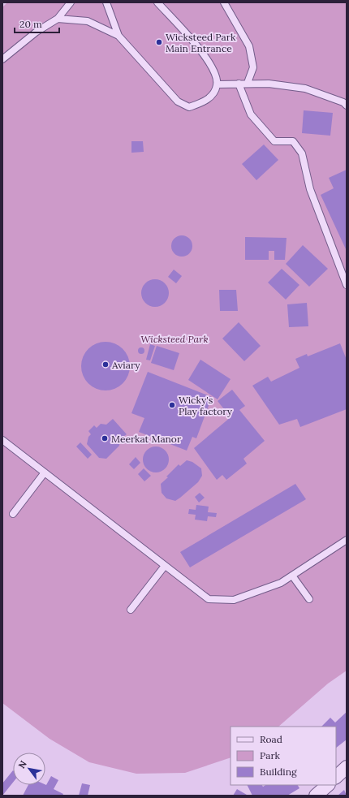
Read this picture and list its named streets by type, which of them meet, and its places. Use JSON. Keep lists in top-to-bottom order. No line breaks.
{"parks":["Wicksteed Park"],"places":["Wicksteed Park Main Entrance","Aviary","Wicky's Play factory","Meerkat Manor"],"legend":["Road","Park","Building"],"scale_bar":"20 m","north":"top left"}
